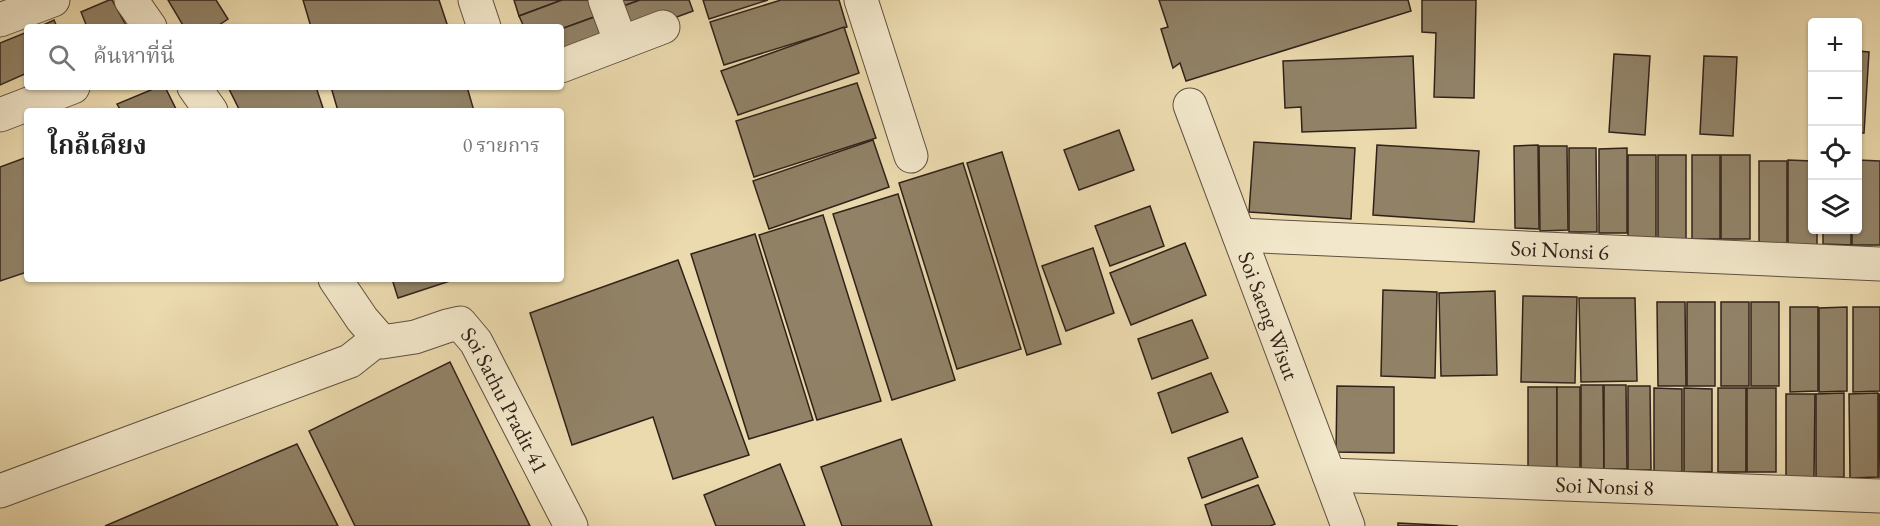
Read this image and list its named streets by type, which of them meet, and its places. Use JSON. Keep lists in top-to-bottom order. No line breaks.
{"streets":{"street":["Soi Nonsi 6","Soi Saeng Wisut","Soi Sathu Pradit 41","Soi Nonsi 8"]},"crossings":[["Soi Nonsi 6","Soi Saeng Wisut"],["Soi Saeng Wisut","Soi Nonsi 8"]],"page":{"map_buttons":["+","−"],"search":"ค้นหาที่นี่","heading":["ใกล้เคียง","0 รายการ"]}}
